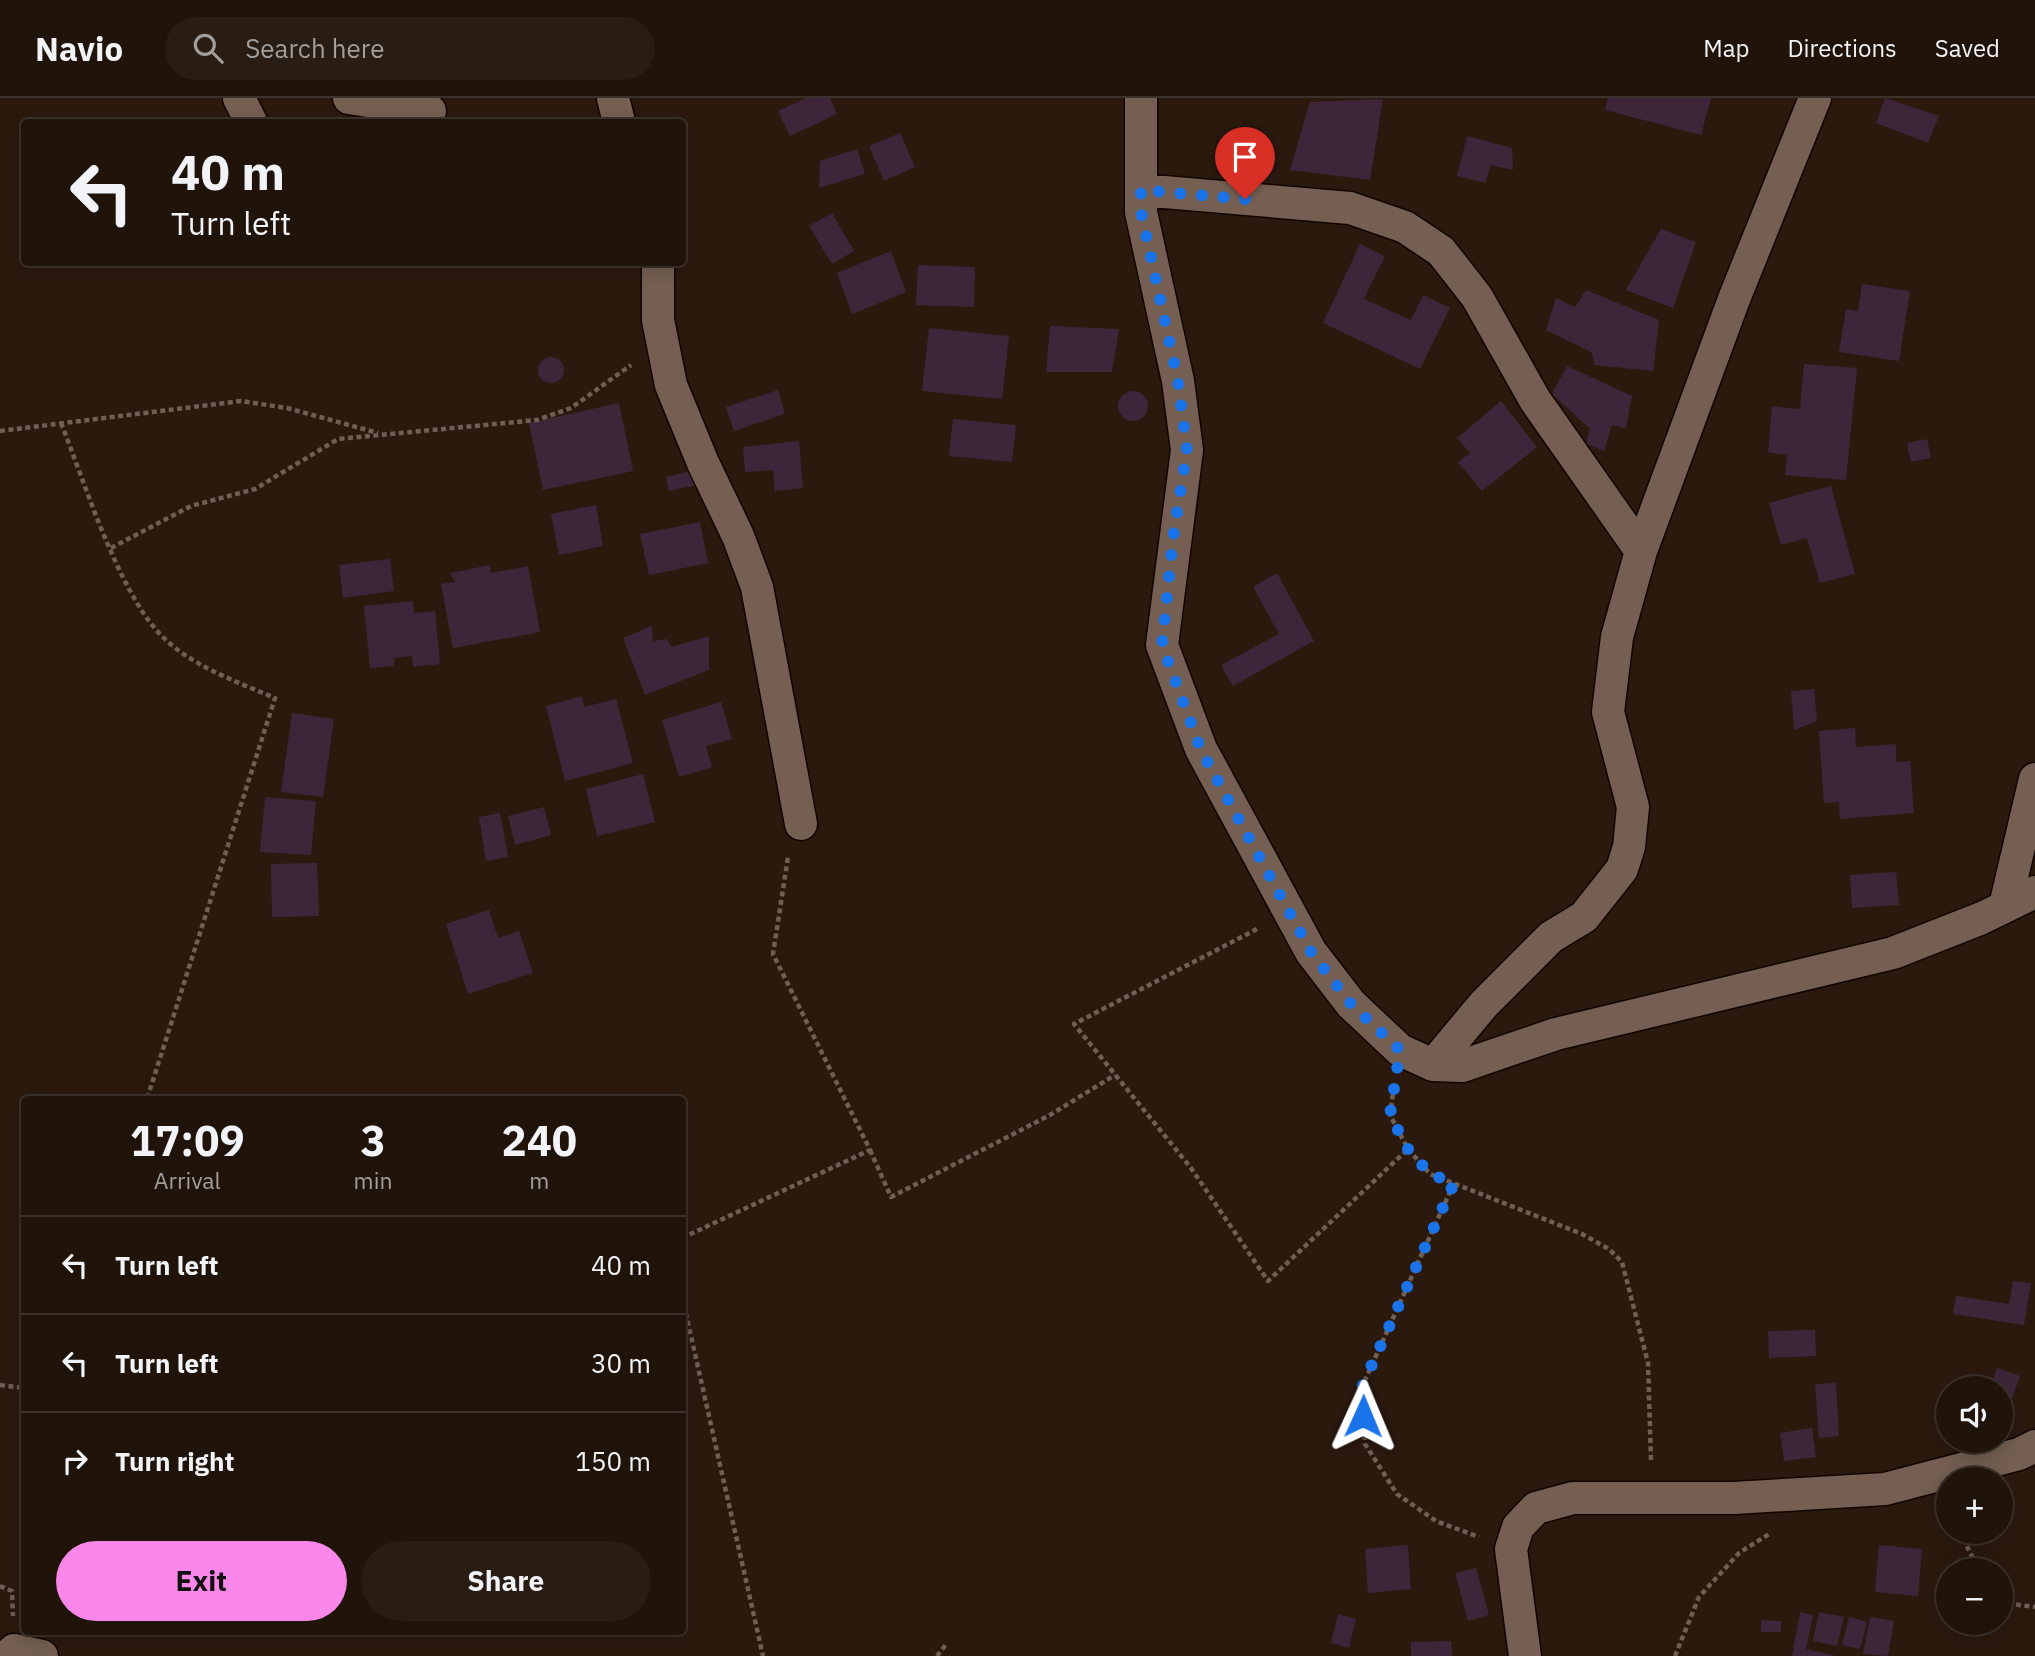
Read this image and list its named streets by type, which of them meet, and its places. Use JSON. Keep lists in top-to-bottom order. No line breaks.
{"page":{"header":"Navio","search":"Search here","nav":["Map","Directions","Saved"],"turn":["40 m","Turn left"],"eta":["17:09","Arrival","3","min","240","m"],"list":[{"name":"Turn left","value":"40 m"},{"name":"Turn left","value":"30 m"},{"name":"Turn right","value":"150 m"}],"map_buttons":["+","−"],"buttons":["Exit","Share"]}}
